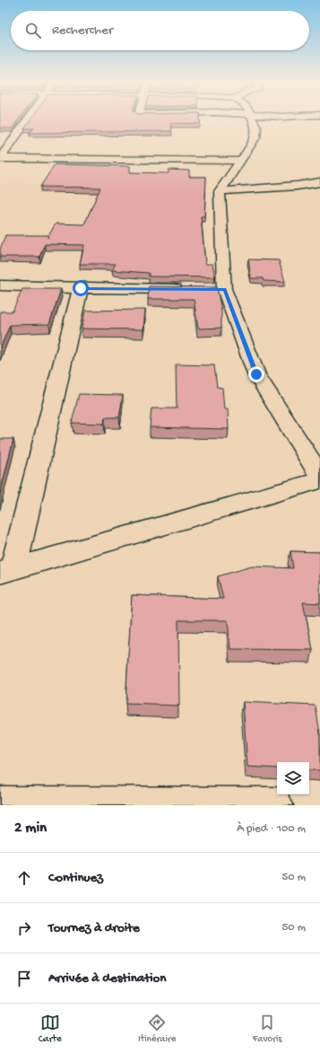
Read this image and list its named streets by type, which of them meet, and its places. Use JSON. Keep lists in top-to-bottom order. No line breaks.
{"page":{"search":"Rechercher","heading":["2 min","À pied · 100 m"],"list":[["Continuez","50 m"],["Tournez à droite","50 m"],"Arrivée à destination"],"nav":["Carte","Itinéraire","Favoris"]}}
